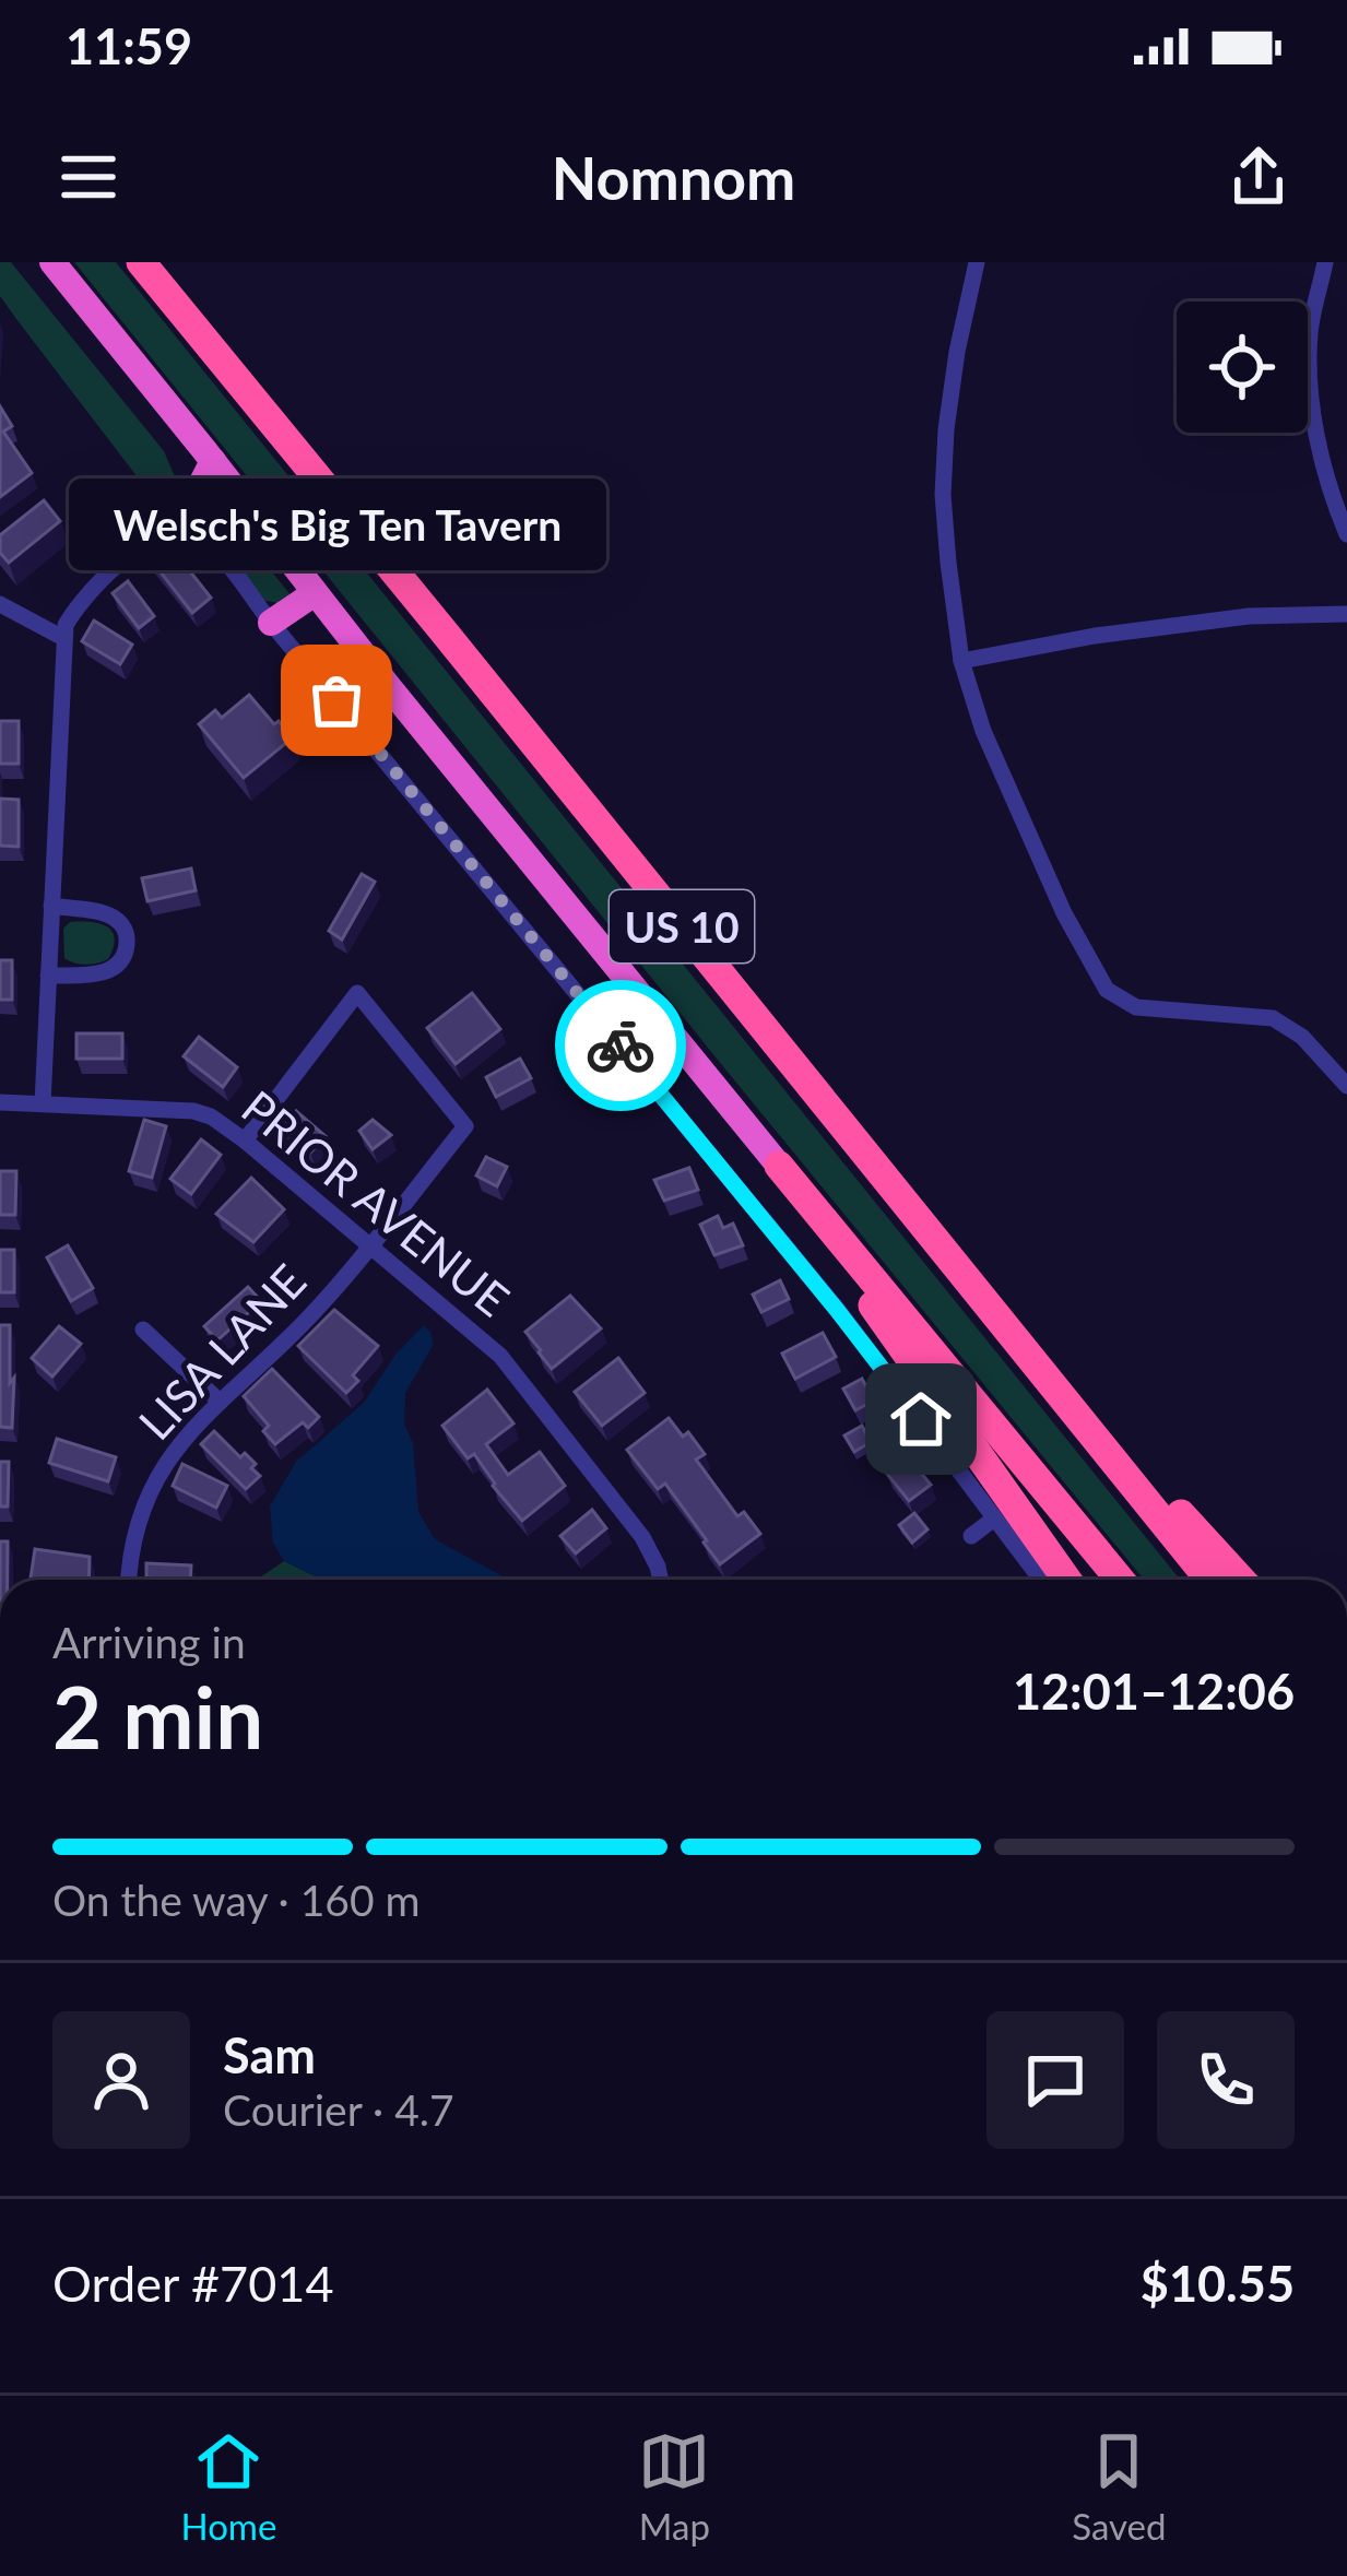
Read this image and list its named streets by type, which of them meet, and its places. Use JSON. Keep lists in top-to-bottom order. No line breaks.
{"streets":{"highway":["US 10"],"street":["PRIOR AVENUE","LISA LANE"]},"crossings":[["PRIOR AVENUE","LISA LANE"]],"places":["Welsch's Big Ten Tavern"],"page":{"status":"11:59","header":"Nomnom","bubble":"Welsch's Big Ten Tavern","heading":["2 min","Arriving in","12:01–12:06"],"panel":["Sam","Courier · 4.7","Order #7014","$10.55"],"bar":"On the way · 160 m","tabs":["Home","Map","Saved"]}}
